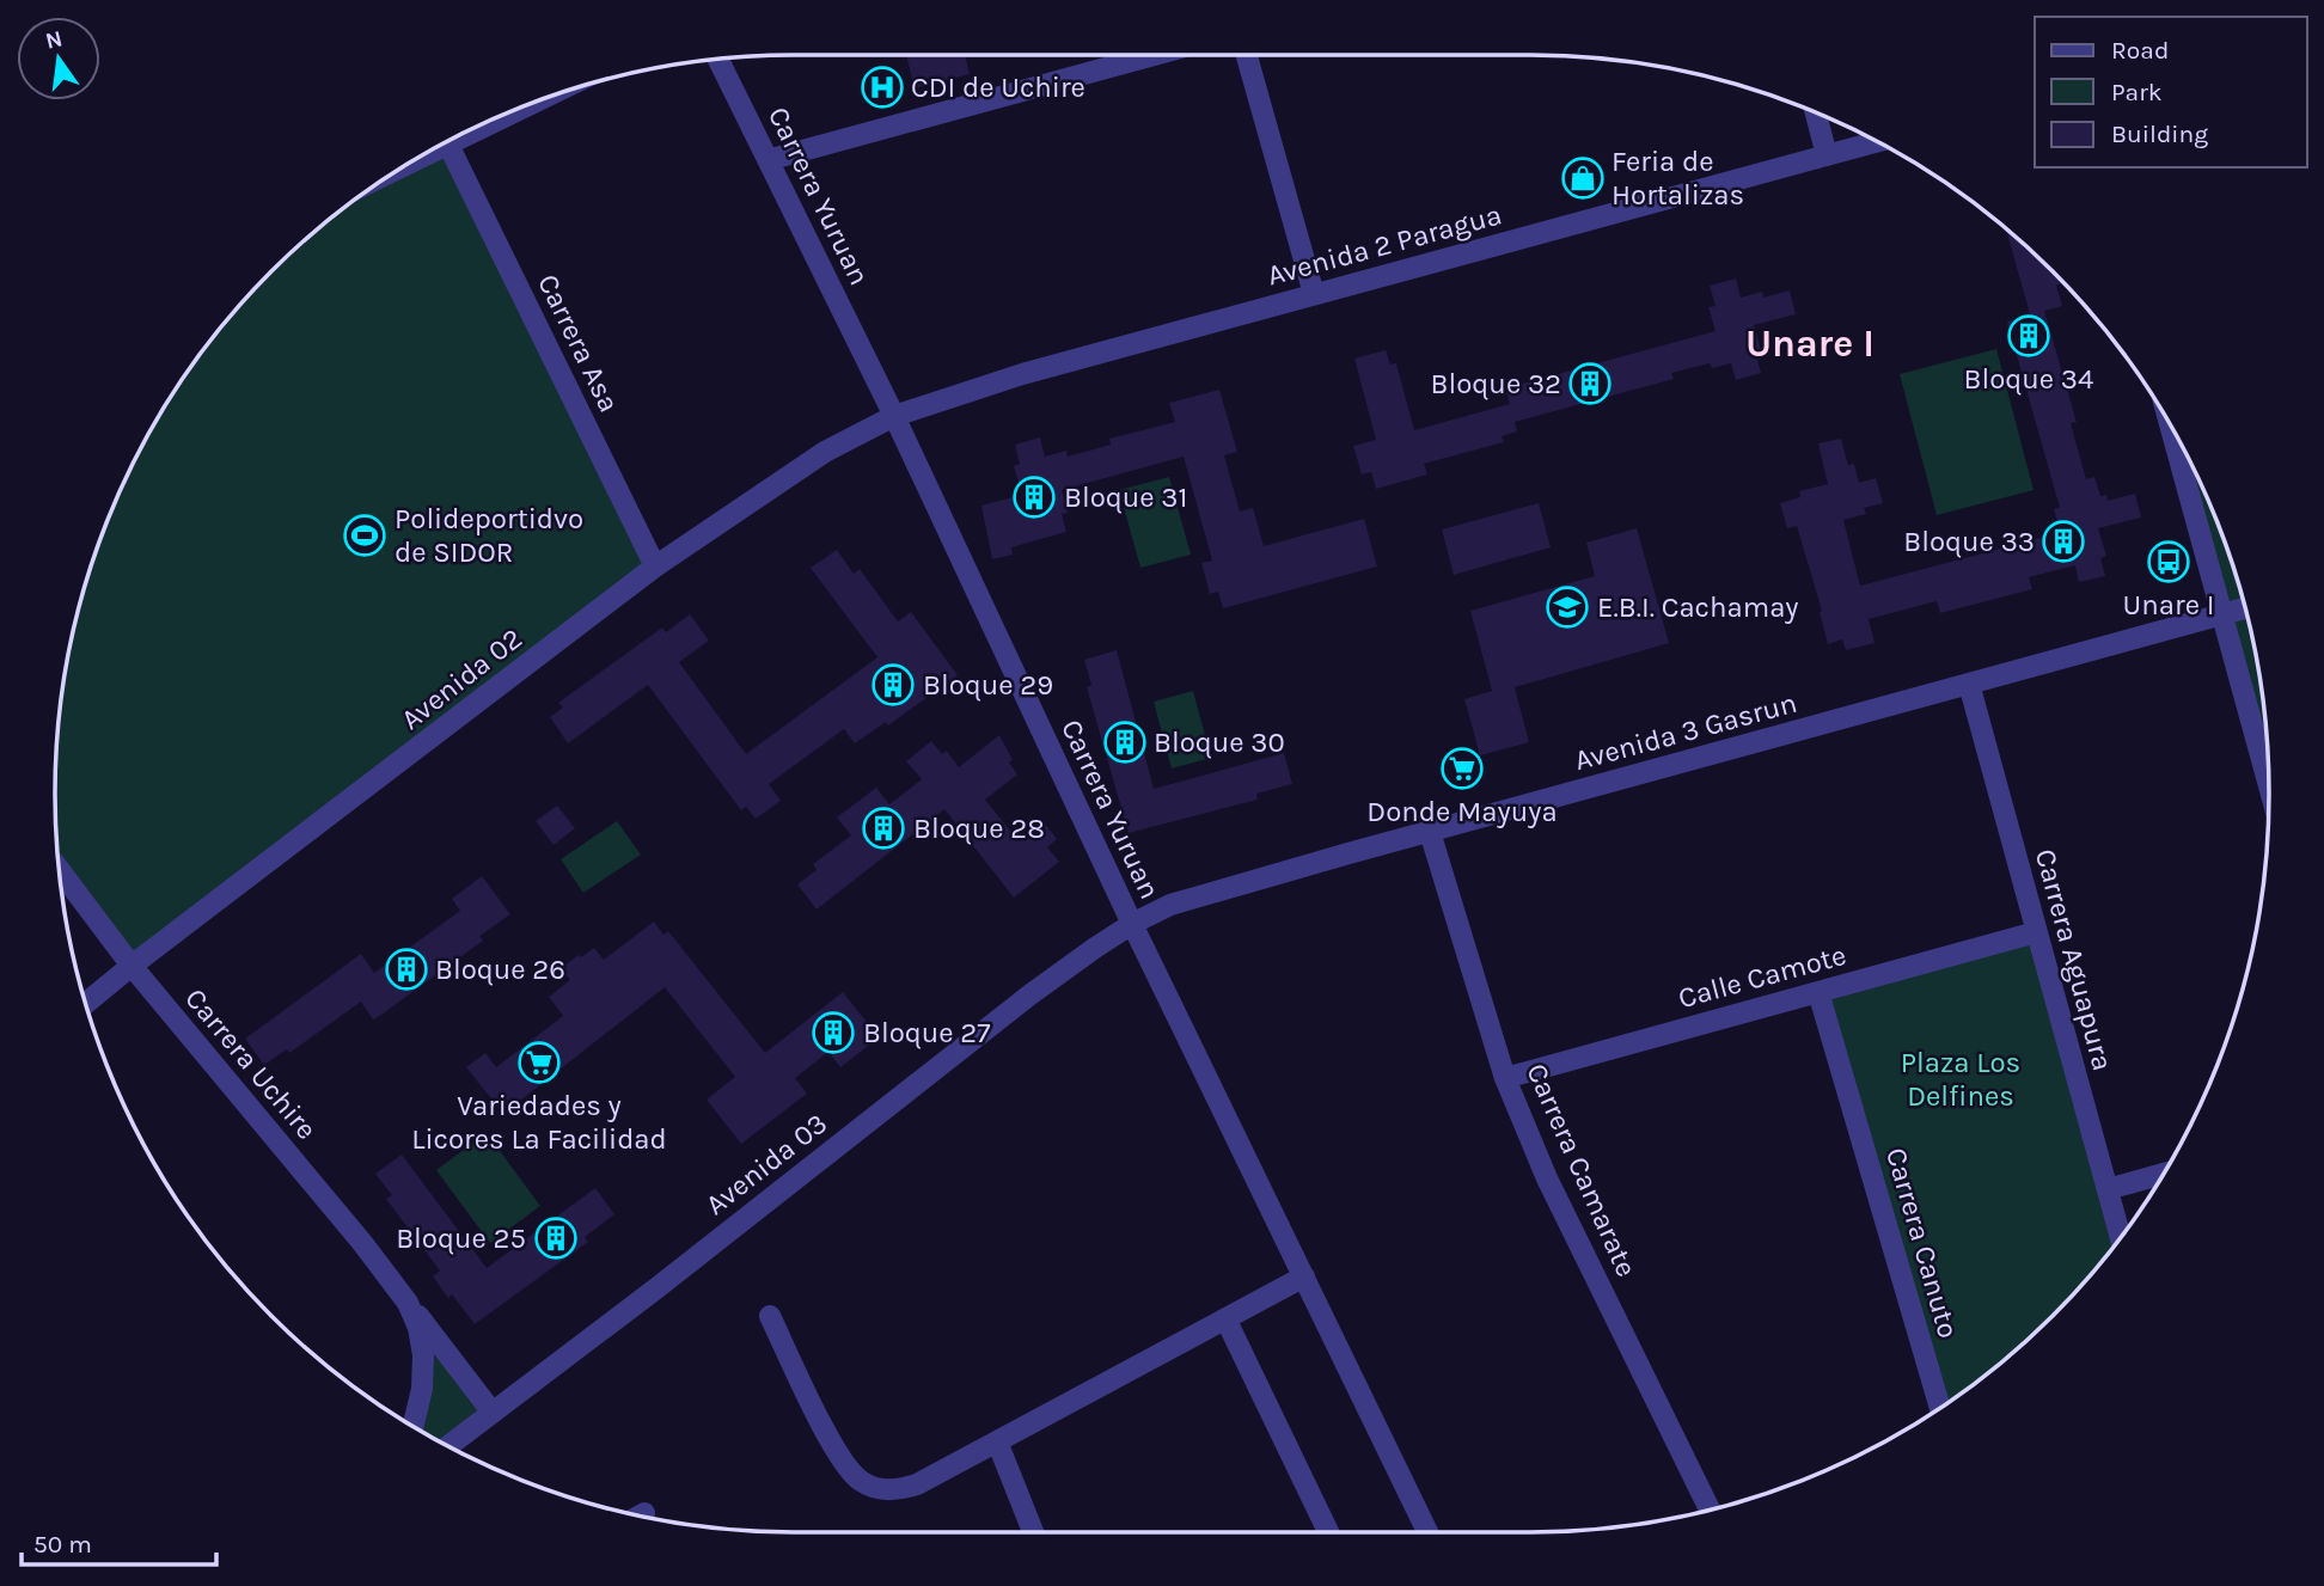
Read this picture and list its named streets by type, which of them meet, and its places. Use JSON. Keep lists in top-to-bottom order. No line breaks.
{"streets":{"street":["Carrera Yuruan","Avenida 2 Paragua","Carrera Asa","Avenida 02","Avenida 3 Gasrun","Carrera Aguapura","Calle Camote","Carrera Uchire","Avenida 03","Carrera Camarate","Carrera Canuto"]},"crossings":[["Carrera Yuruan","Avenida 2 Paragua"],["Carrera Yuruan","Avenida 02"],["Carrera Yuruan","Avenida 3 Gasrun"],["Carrera Yuruan","Avenida 03"],["Avenida 2 Paragua","Avenida 02"],["Carrera Asa","Avenida 02"],["Avenida 02","Carrera Uchire"],["Avenida 3 Gasrun","Carrera Aguapura"],["Avenida 3 Gasrun","Avenida 03"],["Avenida 3 Gasrun","Carrera Camarate"],["Carrera Aguapura","Calle Camote"],["Calle Camote","Carrera Camarate"],["Calle Camote","Carrera Canuto"],["Carrera Uchire","Avenida 03"]],"districts":["Unare I"],"parks":["Plaza Los Delfines"],"places":{"hospital":["CDI de Uchire"],"shop":["Feria de Hortalizas"],"building":["Bloque 34","Bloque 32","Bloque 31","Bloque 33","Bloque 29","Bloque 30","Bloque 28","Bloque 26","Bloque 27","Bloque 25"],"sports":["Polideportidvo de SIDOR"],"bus stop":["Unare I"],"school or university":["E.B.I. Cachamay"],"supermarket":["Donde Mayuya","Variedades y Licores La Facilidad"]},"legend":["Road","Park","Building"],"scale_bar":"50 m","north":"top"}
